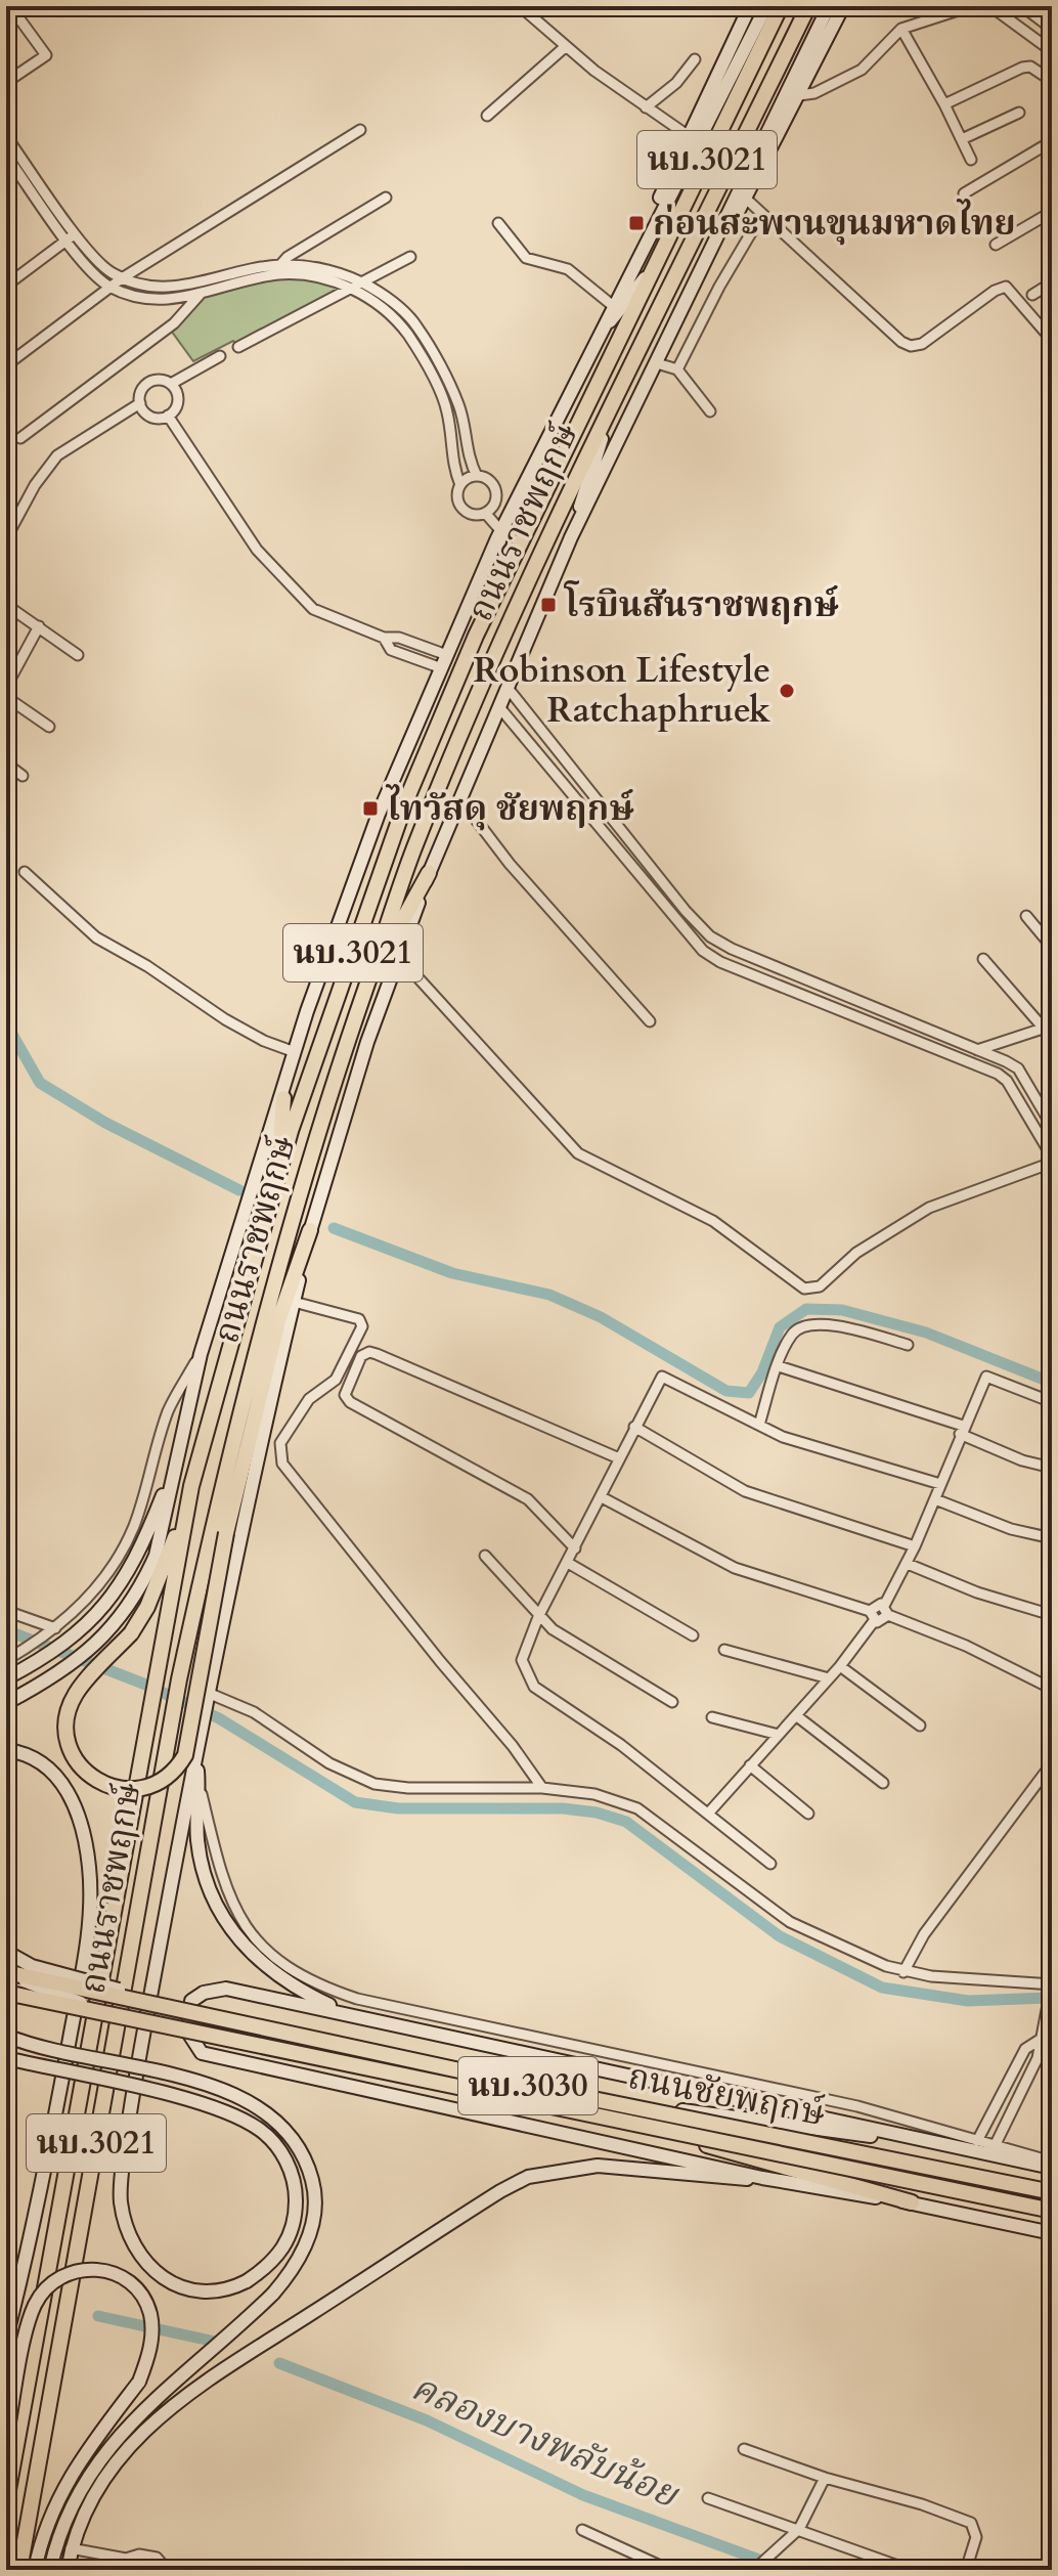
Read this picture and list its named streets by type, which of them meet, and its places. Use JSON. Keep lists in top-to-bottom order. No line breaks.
{"streets":{"main road":["นบ.3021","ถนนราชพฤกษ์","นบ.3030","ถนนชัยพฤกษ์"]},"crossings":[["นบ.3021","ถนนราชพฤกษ์"]],"water":["คลองบางพลับน้อย"],"places":{"transit":["ก่อนสะพานขุนมหาดไทย","โรบินสันราชพฤกษ์","ไทวัสดุ ชัยพฤกษ์"],"other":["Robinson Lifestyle Ratchaphruek"]}}
